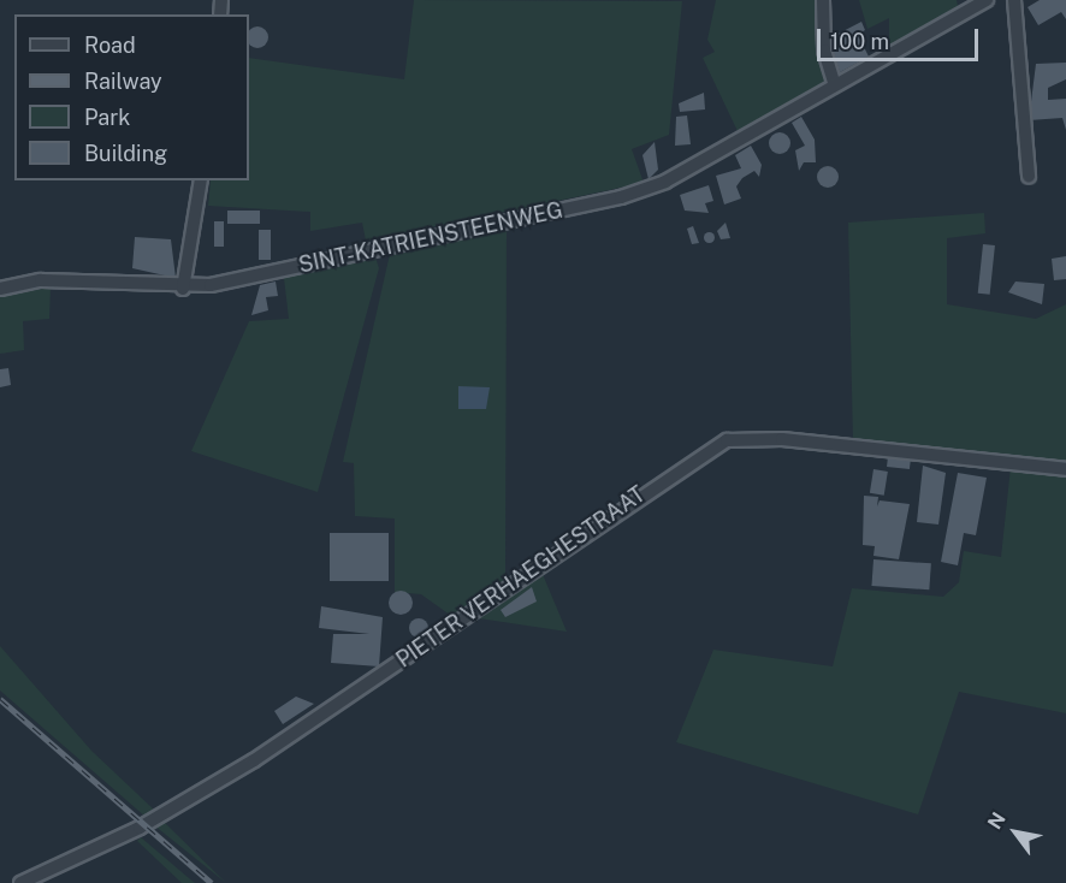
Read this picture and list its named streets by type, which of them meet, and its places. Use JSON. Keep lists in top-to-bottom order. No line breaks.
{"streets":{"street":["SINT-KATRIENSTEENWEG","PIETER VERHAEGHESTRAAT"]},"legend":["Road","Railway","Park","Building"],"scale_bar":"100 m","north":"top left"}
